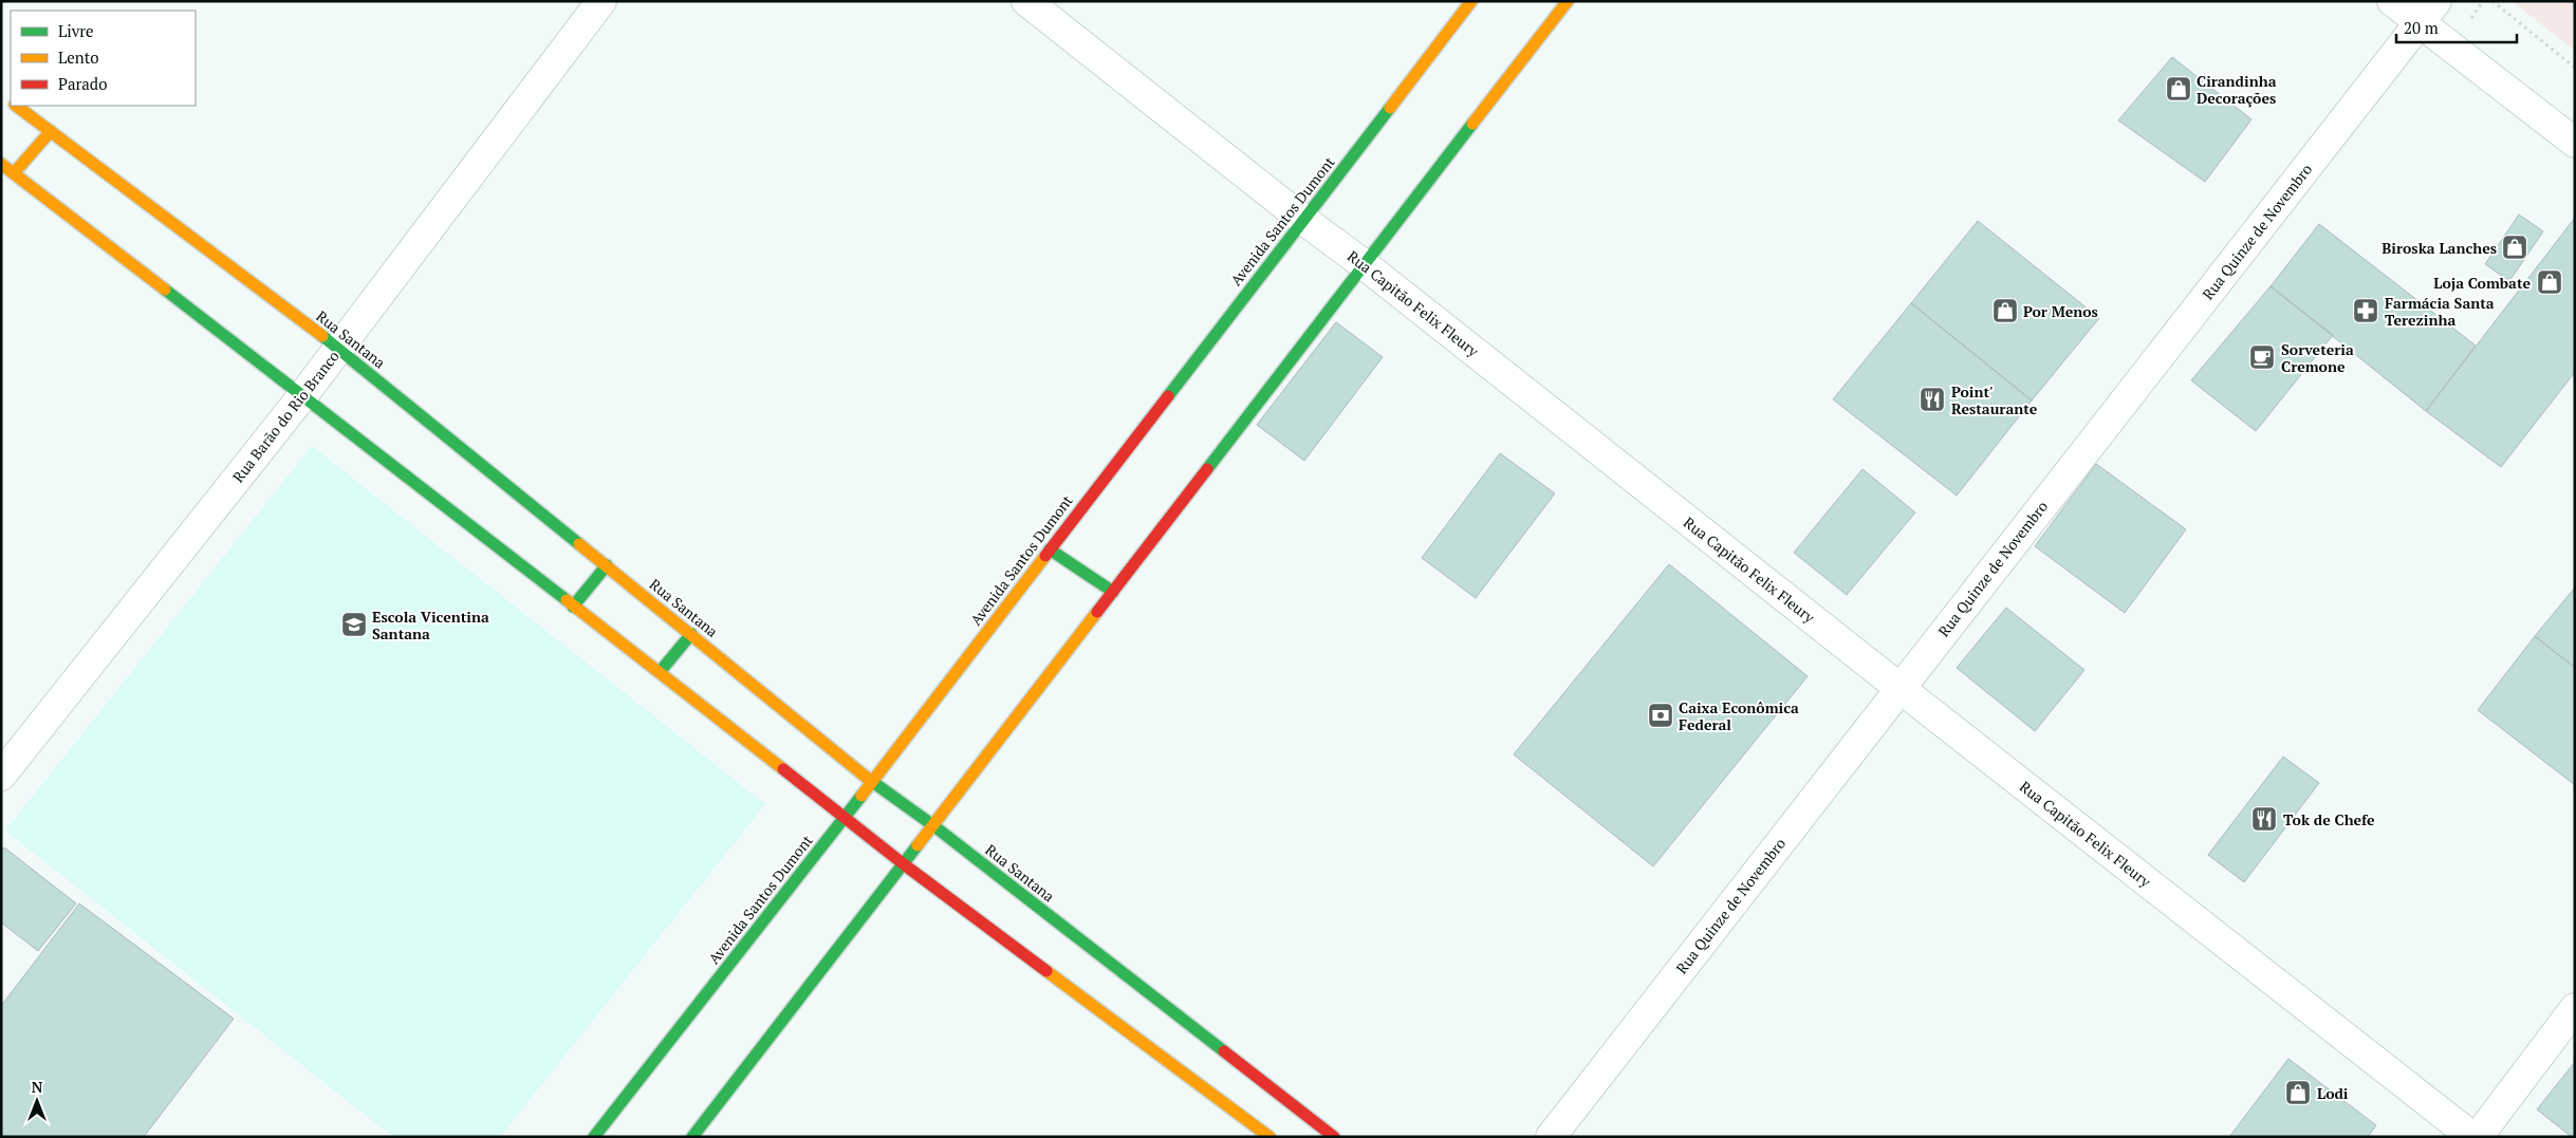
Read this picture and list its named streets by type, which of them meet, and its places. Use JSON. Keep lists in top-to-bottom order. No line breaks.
{"streets":{"street":["Avenida Santos Dumont","Rua Quinze de Novembro","Rua Capitão Felix Fleury","Rua Santana","Rua Barão do Rio Branco"]},"crossings":[["Avenida Santos Dumont","Rua Capitão Felix Fleury"],["Avenida Santos Dumont","Rua Santana"],["Rua Quinze de Novembro","Rua Capitão Felix Fleury"],["Rua Santana","Rua Barão do Rio Branco"]],"places":{"shop":["Cirandinha Decorações","Biroska Lanches","Loja Combate","Por Menos","Lodi"],"pharmacy":["Farmácia Santa Terezinha"],"cafe":["Sorveteria Cremone"],"restaurant":["Point' Restaurante","Tok de Chefe"],"school or university":["Escola Vicentina Santana"],"bank":["Caixa Econômica Federal"]},"legend":["Livre","Lento","Parado"],"scale_bar":"20 m","north":"top"}
